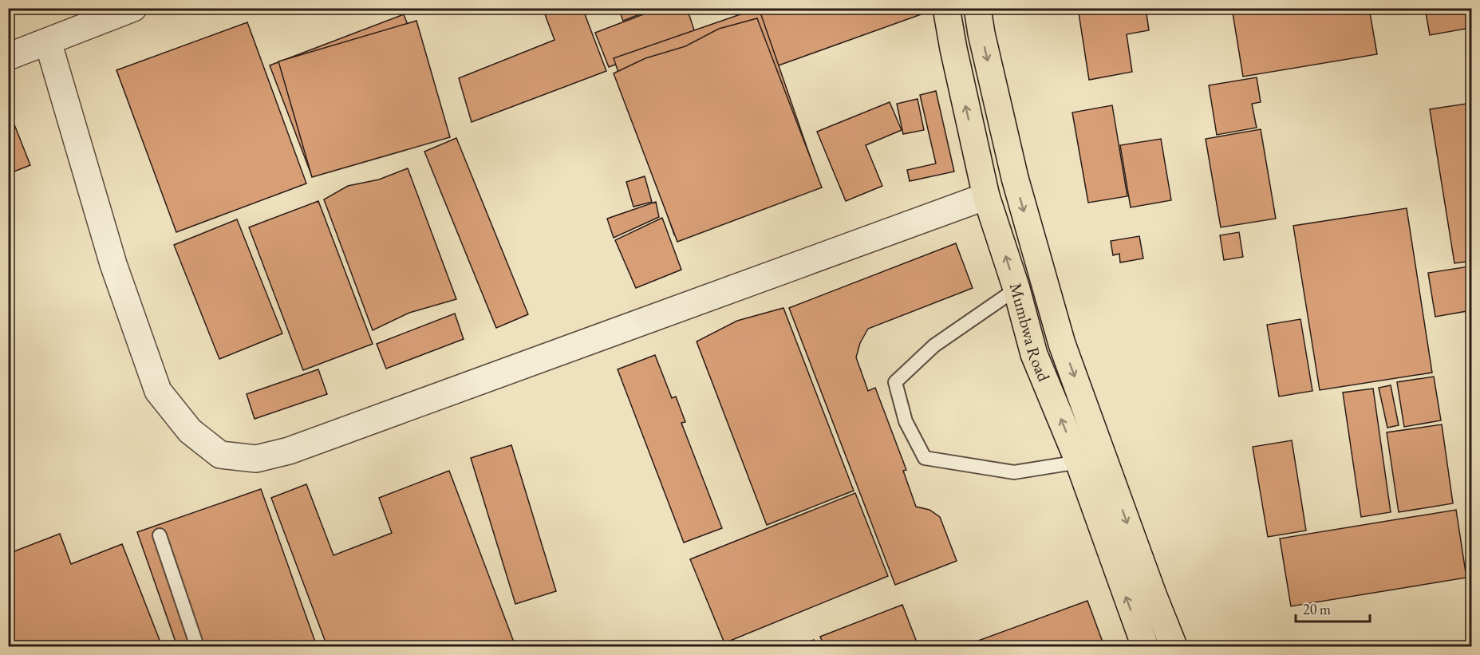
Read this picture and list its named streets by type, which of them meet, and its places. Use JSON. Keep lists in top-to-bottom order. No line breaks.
{"streets":{"main road":["Mumbwa Road"]},"scale_bar":"20 m"}
